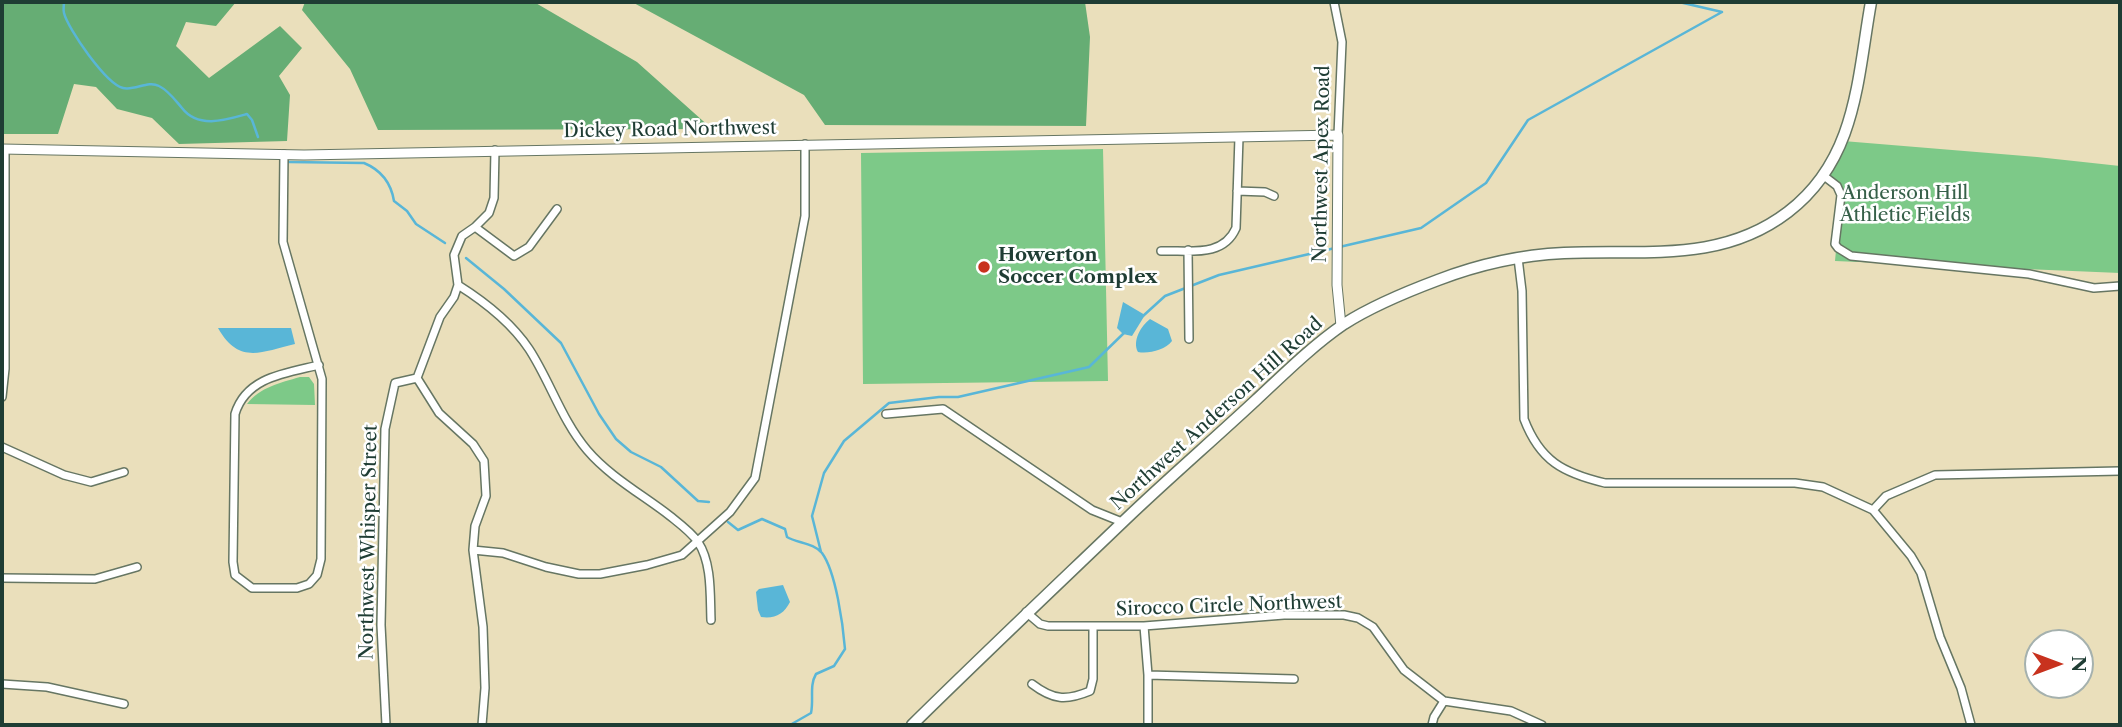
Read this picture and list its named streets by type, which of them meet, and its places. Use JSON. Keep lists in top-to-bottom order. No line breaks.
{"streets":{"main road":["Northwest Anderson Hill Road"],"street":["Dickey Road Northwest","Northwest Apex Road","Northwest Whisper Street","Sirocco Circle Northwest"]},"crossings":[["Dickey Road Northwest","Northwest Apex Road"],["Northwest Apex Road","Northwest Anderson Hill Road"],["Northwest Anderson Hill Road","Sirocco Circle Northwest"]],"parks":["Anderson Hill Athletic Fields"],"places":["Howerton Soccer Complex"],"north":"right"}
